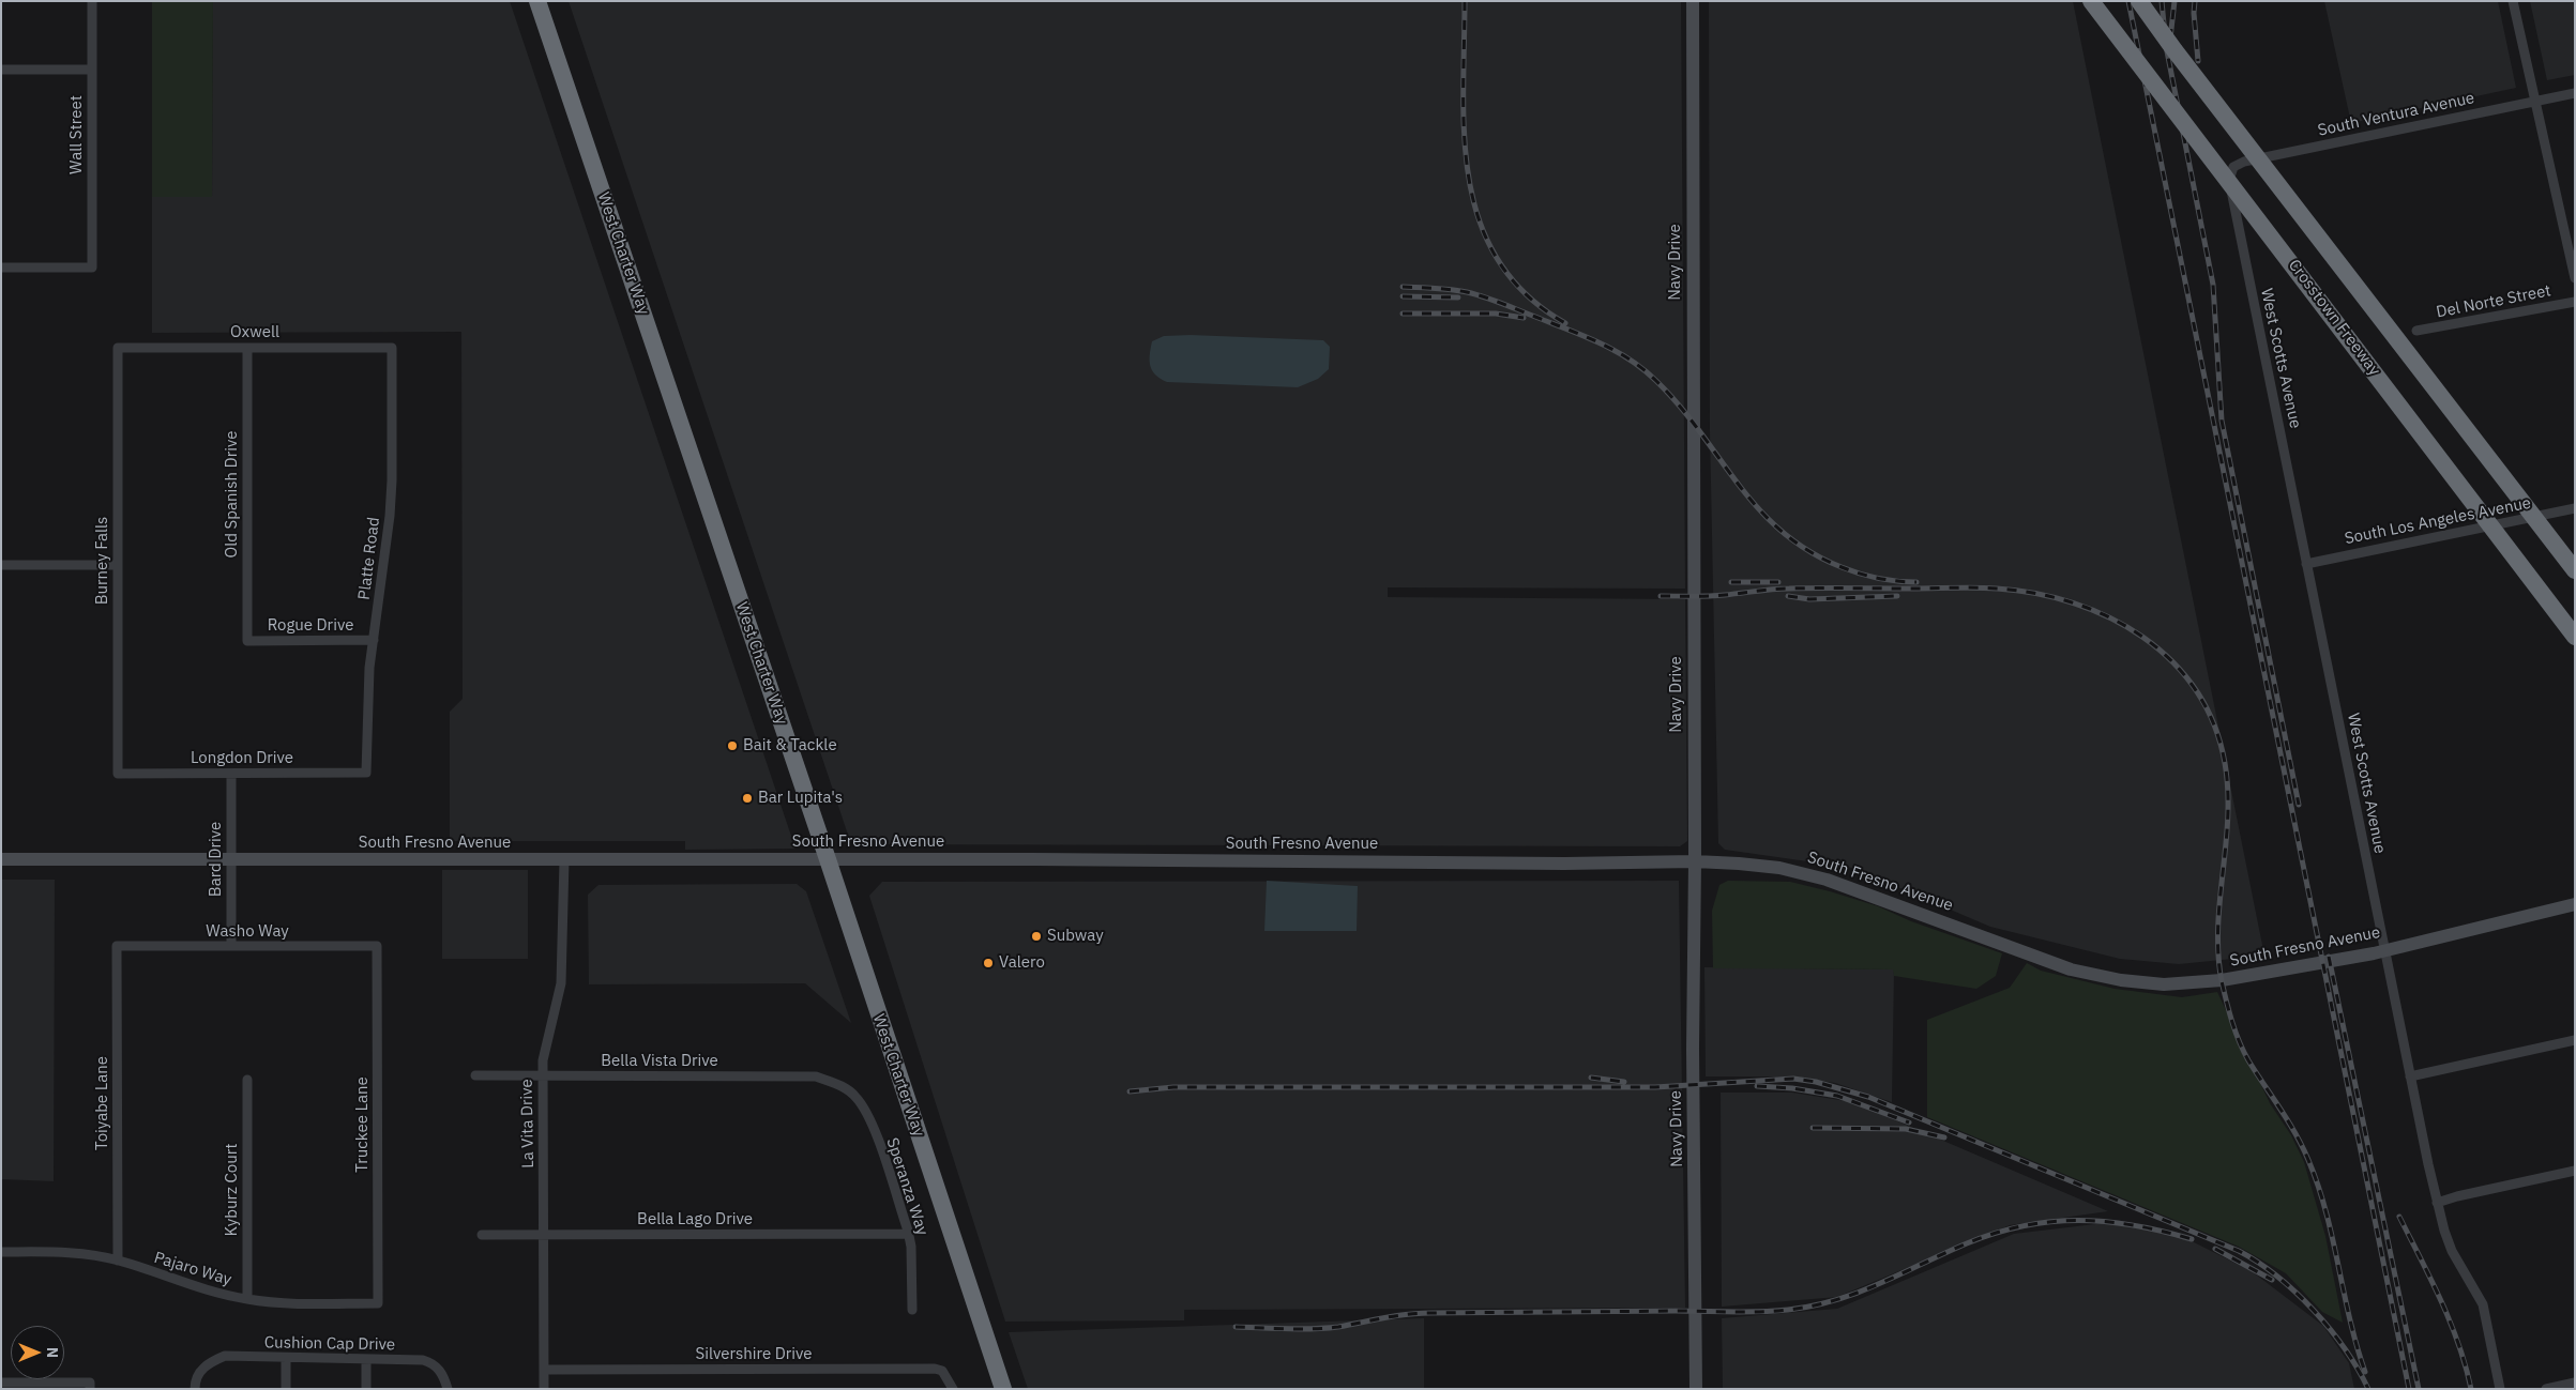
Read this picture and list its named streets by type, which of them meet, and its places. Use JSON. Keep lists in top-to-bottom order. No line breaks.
{"streets":{"highway":["West Charter Way","Crosstown Freeway"],"street":["South Ventura Avenue","Wall Street","Navy Drive","Del Norte Street","Oxwell","West Scotts Avenue","Old Spanish Drive","South Los Angeles Avenue","Platte Road","Burney Falls","Rogue Drive","Longdon Drive","South Fresno Avenue","Bard Drive","Washo Way","Bella Vista Drive","Toiyabe Lane","La Vita Drive","Truckee Lane","Speranza Way","Kyburz Court","Bella Lago Drive","Pajaro Way","Cushion Cap Drive","Silvershire Drive"]},"crossings":[["South Ventura Avenue","West Scotts Avenue"],["West Charter Way","South Fresno Avenue"],["Navy Drive","South Fresno Avenue"],["Oxwell","Old Spanish Drive"],["Oxwell","Platte Road"],["Oxwell","Burney Falls"],["West Scotts Avenue","South Los Angeles Avenue"],["West Scotts Avenue","South Fresno Avenue"],["Old Spanish Drive","Rogue Drive"],["Platte Road","Rogue Drive"],["Platte Road","Longdon Drive"],["Burney Falls","Longdon Drive"],["Longdon Drive","Bard Drive"],["South Fresno Avenue","Bard Drive"],["South Fresno Avenue","La Vita Drive"],["Bard Drive","Washo Way"],["Washo Way","Toiyabe Lane"],["Washo Way","Truckee Lane"],["Bella Vista Drive","La Vita Drive"],["Bella Vista Drive","Speranza Way"],["Toiyabe Lane","Pajaro Way"],["La Vita Drive","Bella Lago Drive"],["La Vita Drive","Silvershire Drive"],["Truckee Lane","Pajaro Way"],["Speranza Way","Bella Lago Drive"],["Kyburz Court","Pajaro Way"]],"places":["Bait & Tackle","Bar Lupita's","Subway","Valero"],"north":"right"}
